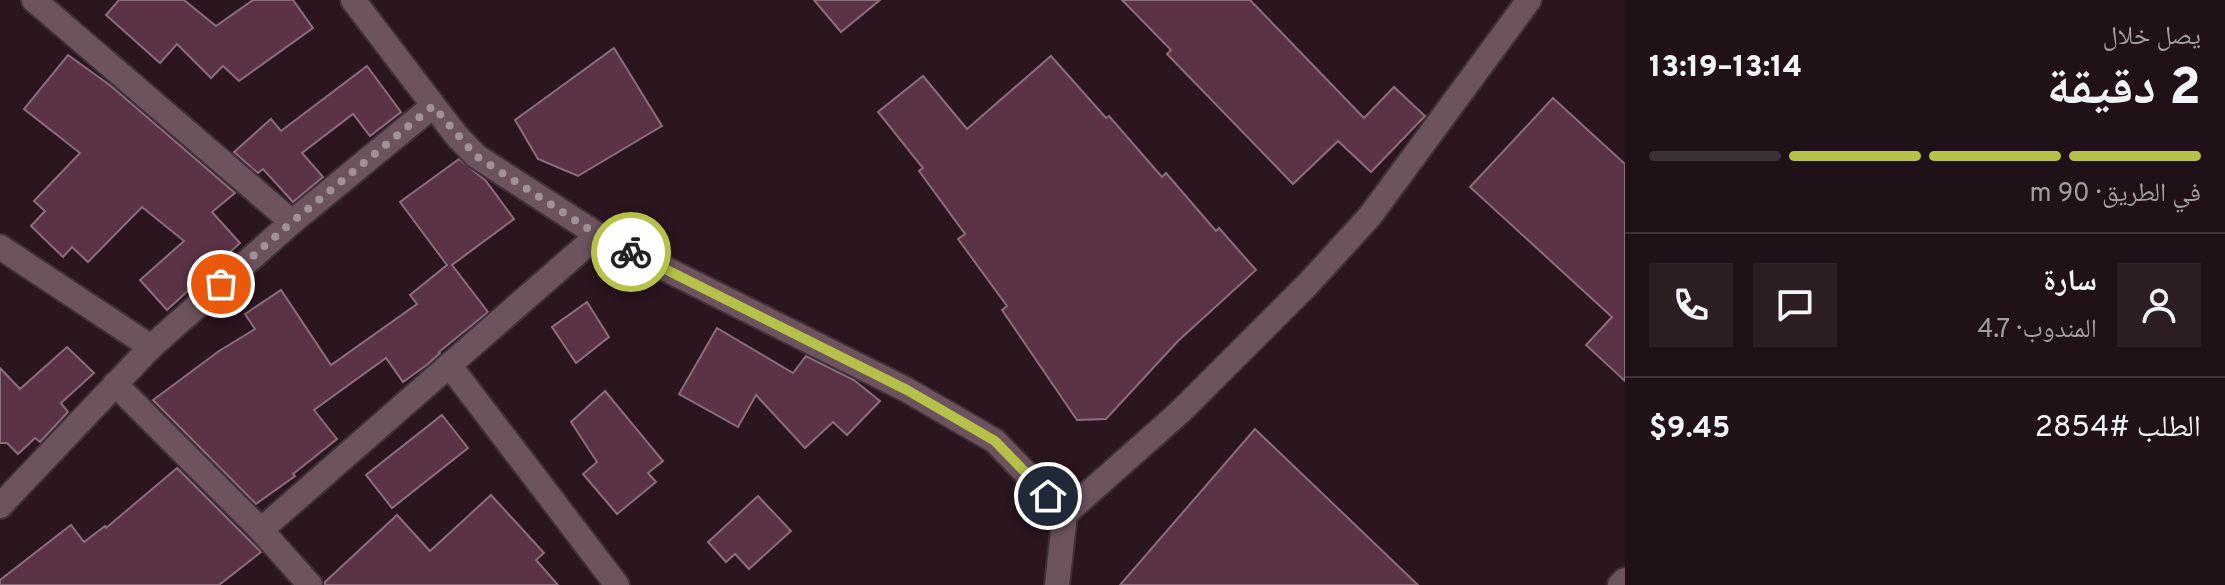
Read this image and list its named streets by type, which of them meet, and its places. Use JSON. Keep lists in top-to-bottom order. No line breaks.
{"page":{"heading":["2 دقيقة","يصل خلال","13:14–13:19"],"panel":["سارة","المندوب · 4.7","الطلب #2854","$9.45"],"bar":"في الطريق · 90 m"}}
